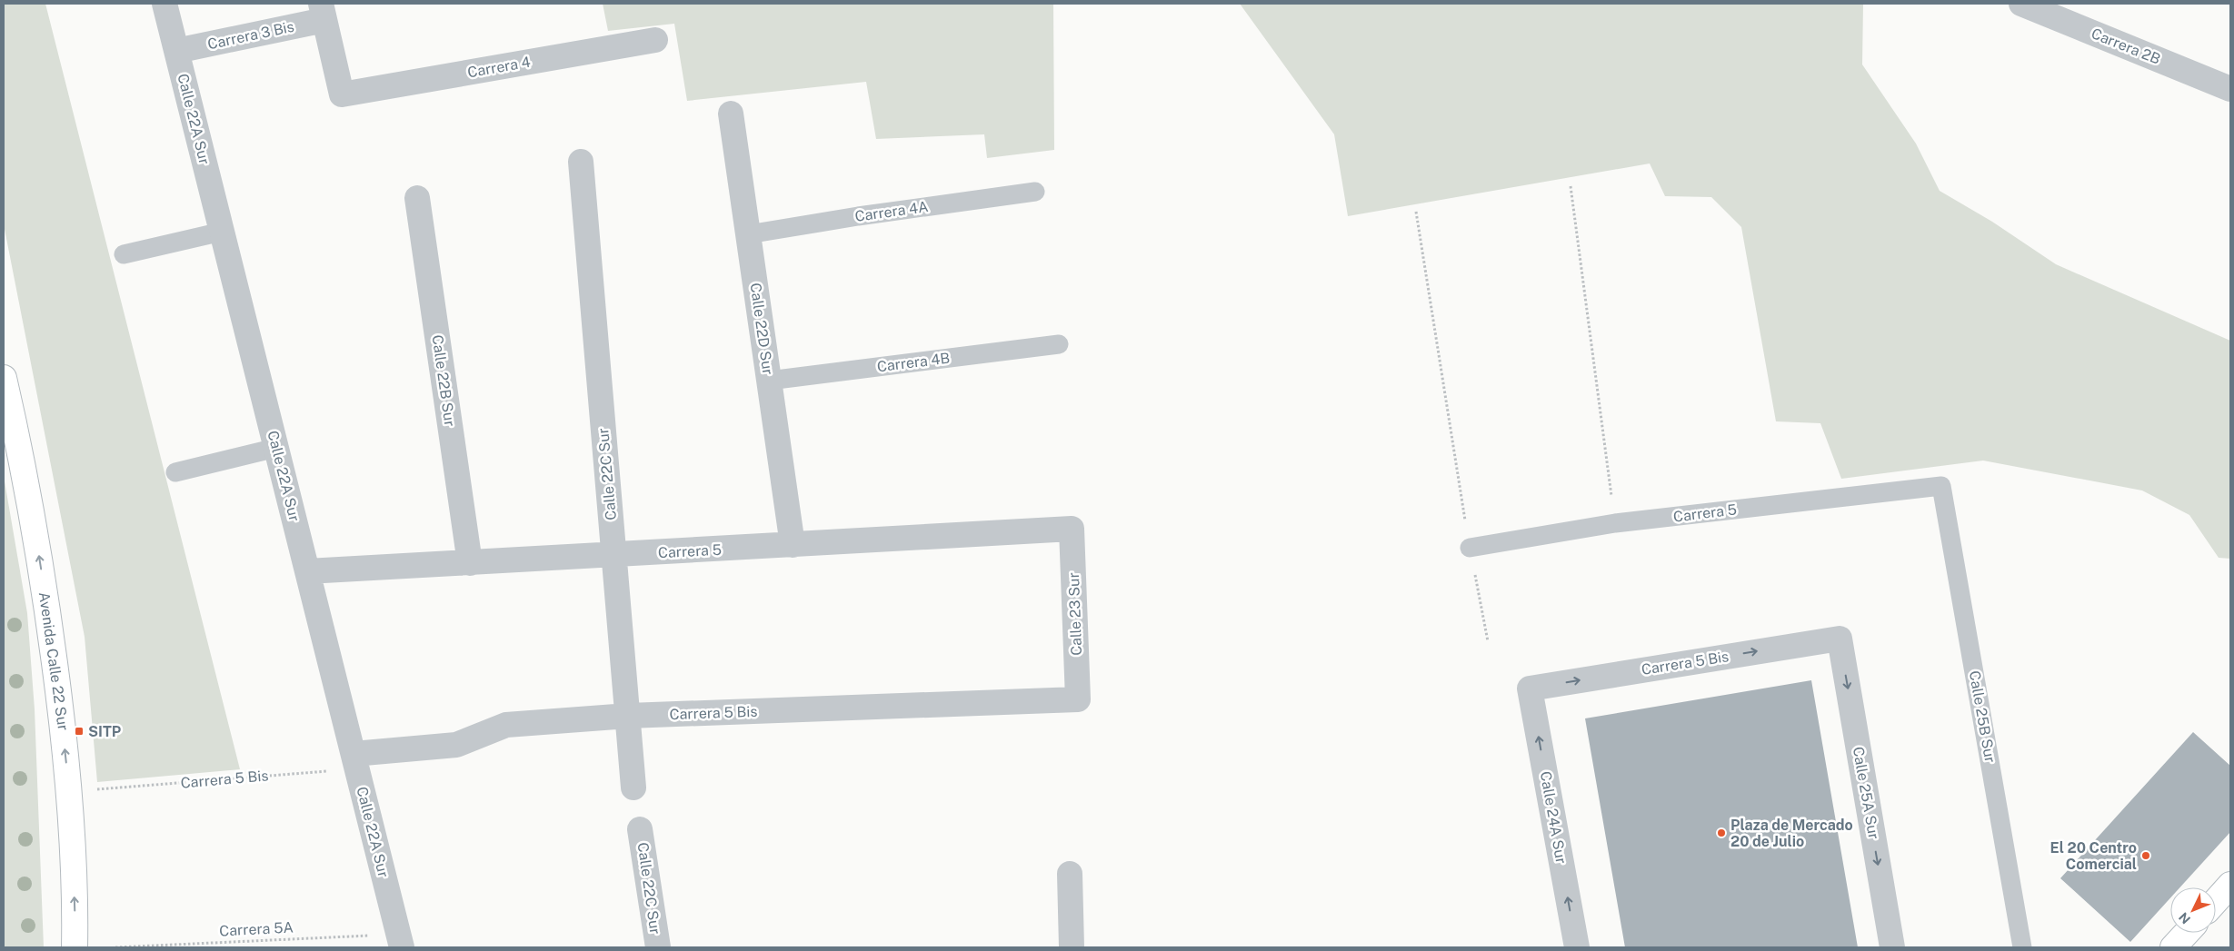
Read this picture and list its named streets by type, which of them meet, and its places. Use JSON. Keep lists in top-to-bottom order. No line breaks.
{"streets":{"main road":["Avenida Calle 22 Sur"],"street":["Carrera 3 Bis","Carrera 2B","Carrera 4","Calle 22A Sur","Calle 22D Sur","Calle 22B Sur","Calle 22C Sur","Carrera 5","Calle 23 Sur","Carrera 5 Bis","Calle 25A Sur","Calle 24A Sur"],"lane":["Carrera 4A","Carrera 4B","Calle 25B Sur"],"path":["Carrera 5A"]},"crossings":[["Carrera 3 Bis","Carrera 4"],["Carrera 3 Bis","Calle 22A Sur"],["Calle 22A Sur","Carrera 5"],["Calle 22A Sur","Carrera 5 Bis"],["Calle 22A Sur","Carrera 5A"],["Carrera 4A","Calle 22D Sur"],["Calle 22D Sur","Carrera 4B"],["Calle 22D Sur","Carrera 5"],["Calle 22B Sur","Carrera 5"],["Calle 22C Sur","Carrera 5"],["Calle 22C Sur","Carrera 5 Bis"],["Carrera 5","Calle 23 Sur"],["Carrera 5","Calle 25B Sur"],["Calle 23 Sur","Carrera 5 Bis"],["Carrera 5 Bis","Calle 25A Sur"],["Carrera 5 Bis","Calle 24A Sur"]],"one_way":["Avenida Calle 22 Sur","Calle 25A Sur","Calle 24A Sur"],"places":{"transit":["SITP"],"other":["Plaza de Mercado 20 de Julio","El 20 Centro Comercial"]},"north":"bottom left"}
